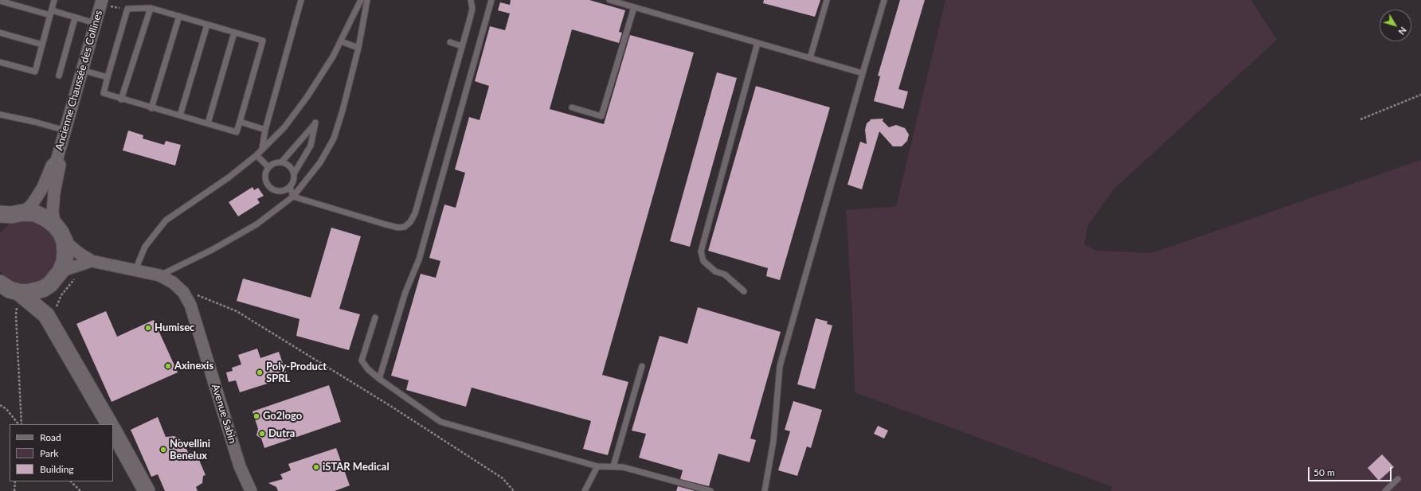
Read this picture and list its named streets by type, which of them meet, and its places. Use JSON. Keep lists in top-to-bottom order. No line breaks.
{"streets":{"street":["Ancienne Chaussée des Collines","Avenue Sabin"]},"places":["Humisec","Axinexis","Poly-Product SPRL","Go2logo","Dutra","Novellini Benelux","iSTAR Medical"],"legend":["Road","Park","Building"],"scale_bar":"50 m","north":"bottom right"}
